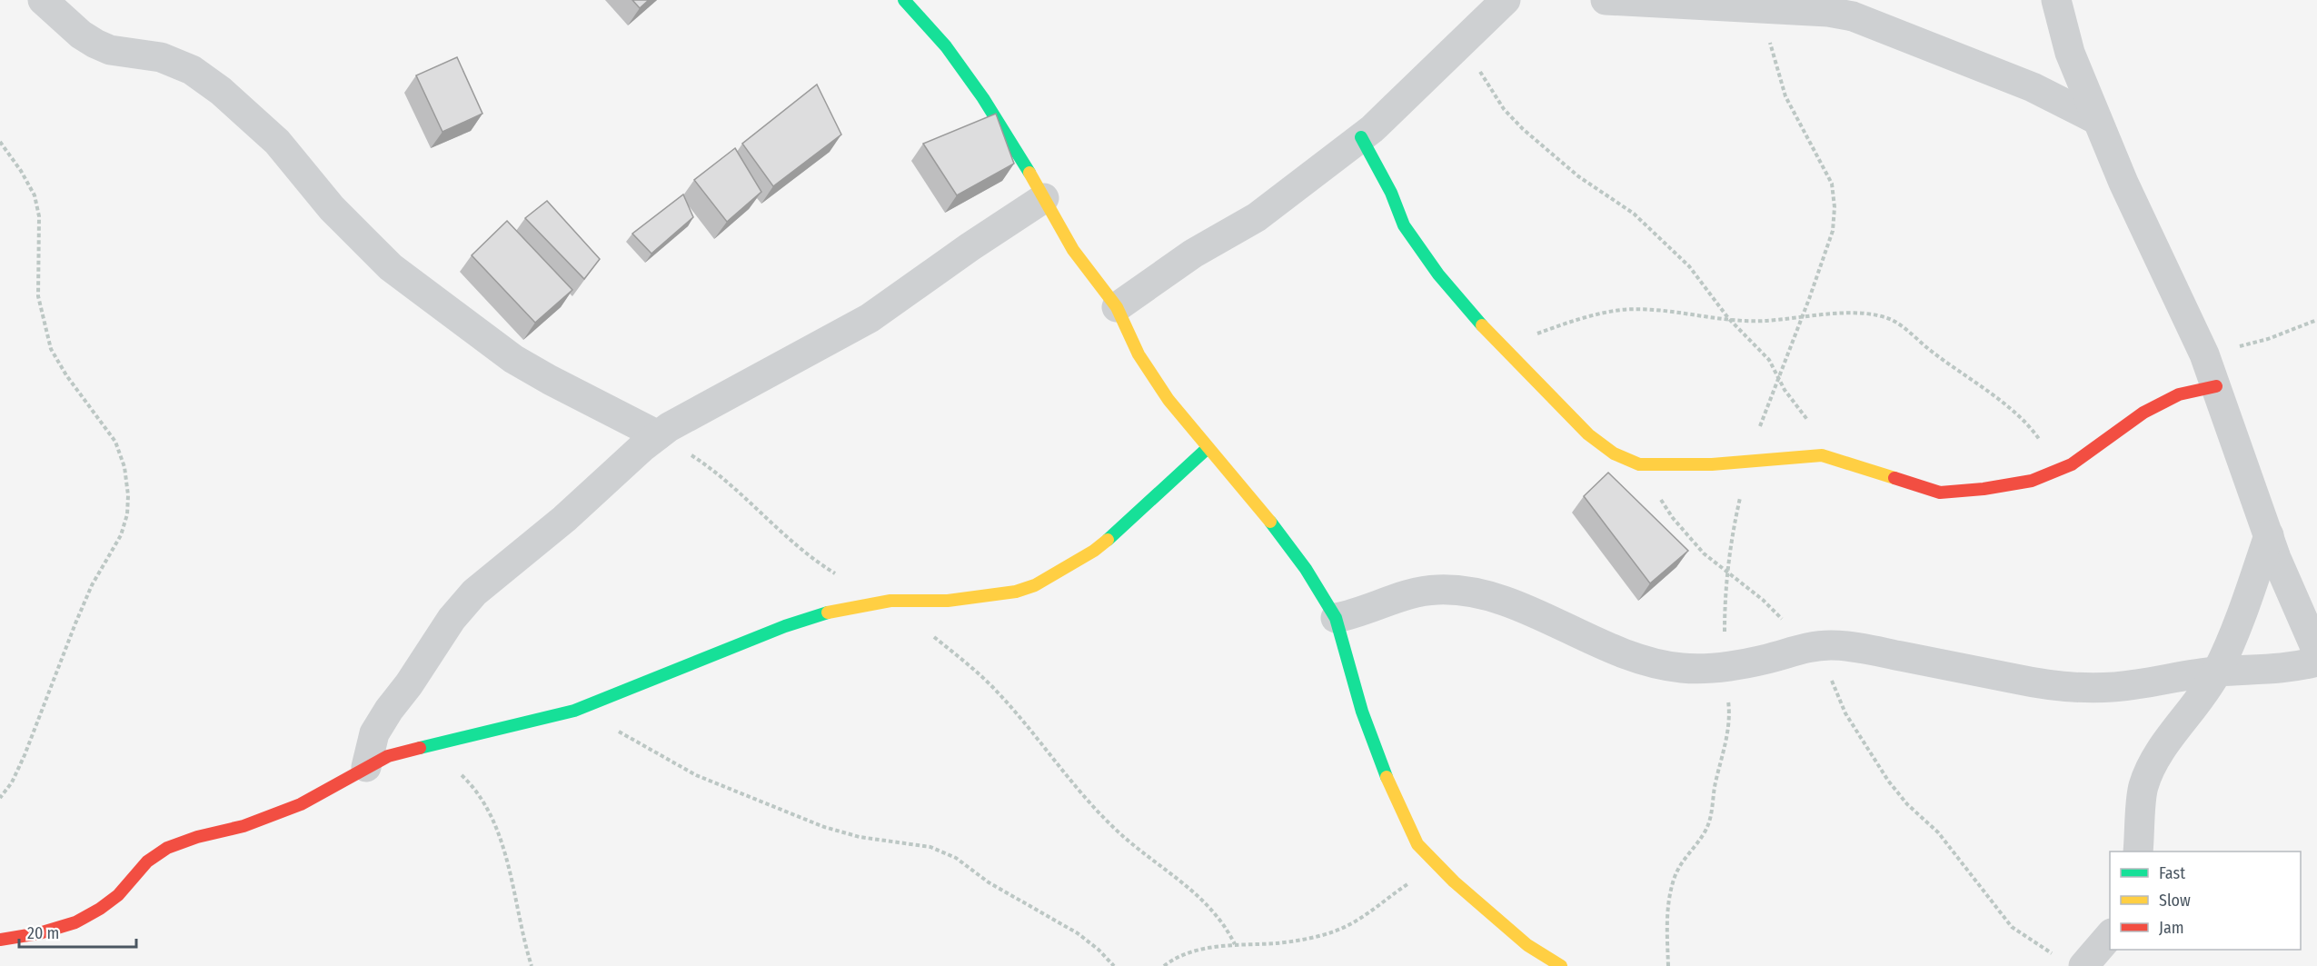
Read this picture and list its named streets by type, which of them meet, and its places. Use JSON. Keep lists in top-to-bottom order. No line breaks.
{"legend":["Fast","Slow","Jam"],"scale_bar":"20 m"}
